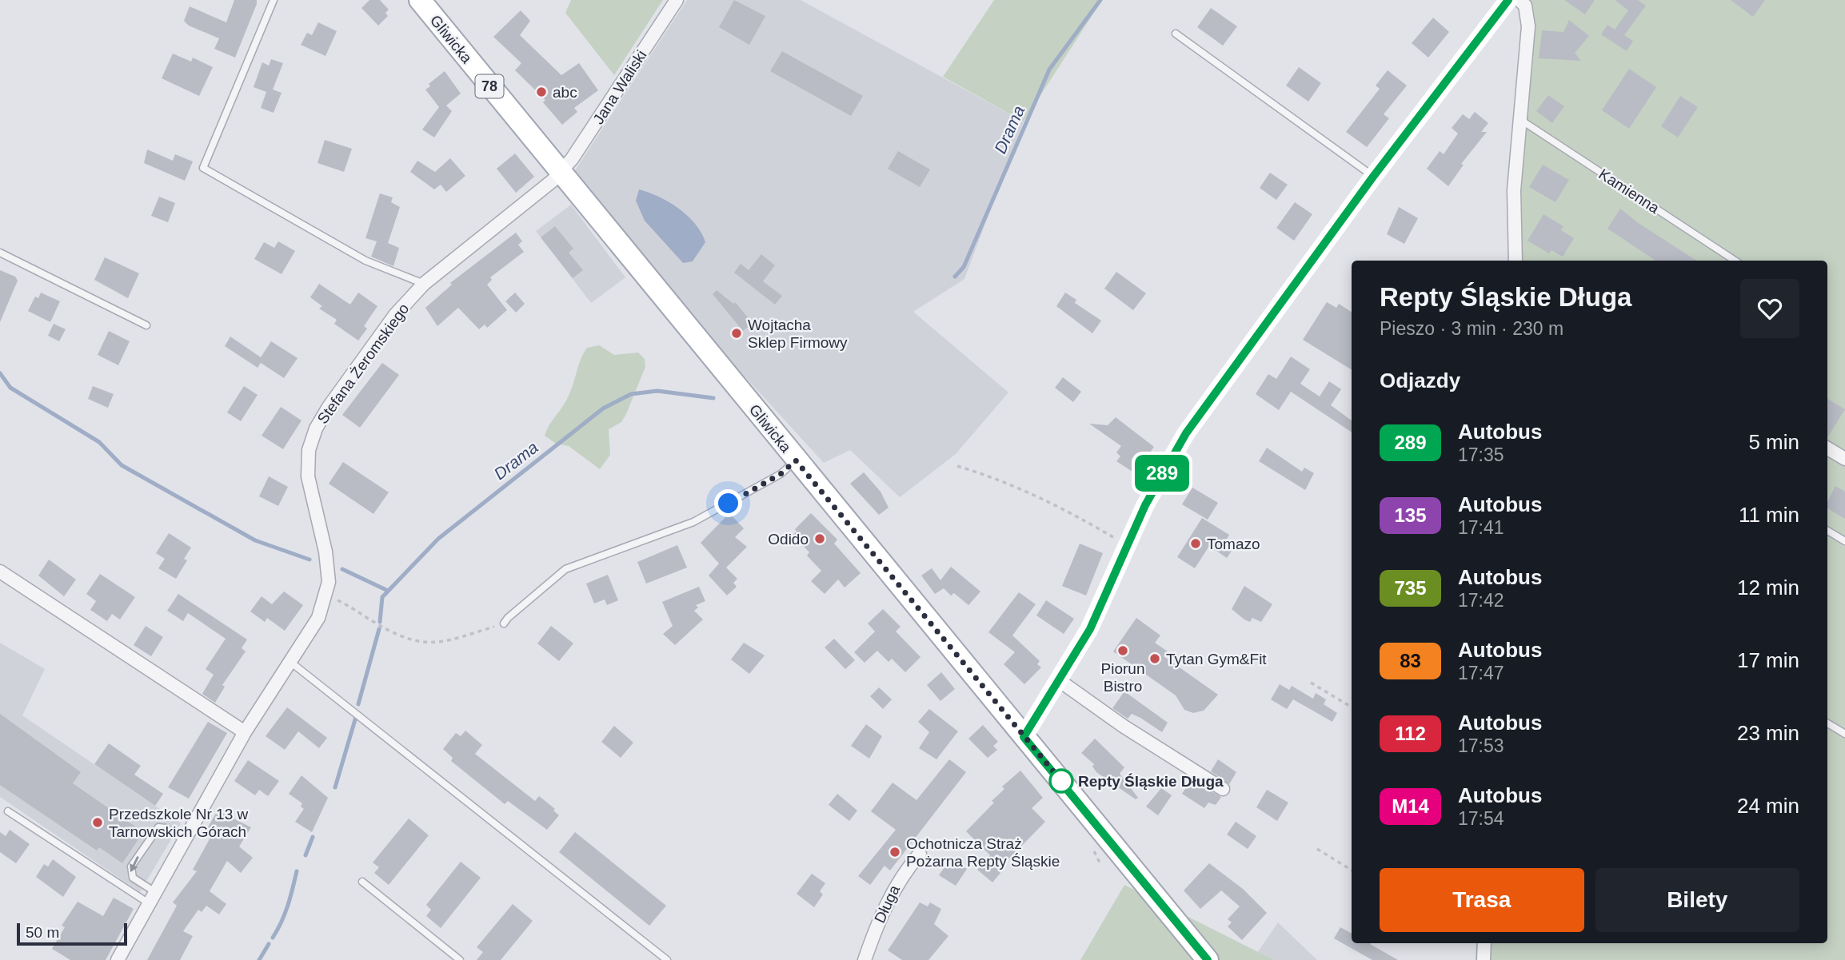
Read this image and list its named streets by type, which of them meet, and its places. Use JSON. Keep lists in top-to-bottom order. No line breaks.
{"streets":{"main road":["Gliwicka","78"],"street":["Jana Waliski","Stefana Żeromskiego","Długa"],"lane":["Kamienna"]},"crossings":[["Gliwicka","Jana Waliski"],["Gliwicka","Stefana Żeromskiego"],["Jana Waliski","Stefana Żeromskiego"]],"water":["Drama"],"places":["abc","Wojtacha Sklep Firmowy","Odido","Tomazo","Piorun Bistro","Tytan Gym&Fit","Repty Śląskie Długa","Przedszkole Nr 13 w Tarnowskich Górach","Ochotnicza Straż Pożarna Repty Śląskie"],"lines":["bus line 289"],"scale_bar":"50 m","page":{"on_map":"289","heading":[["Repty Śląskie Długa","Pieszo · 3 min · 230 m"],"Odjazdy"],"list":[{"mark":"289","name":"Autobus","note":"17:35","value":"5 min"},{"mark":"135","name":"Autobus","note":"17:41","value":"11 min"},{"mark":"735","name":"Autobus","note":"17:42","value":"12 min"},{"mark":"83","name":"Autobus","note":"17:47","value":"17 min"},{"mark":"112","name":"Autobus","note":"17:53","value":"23 min"},{"mark":"M14","name":"Autobus","note":"17:54","value":"24 min"}],"buttons":["Trasa","Bilety"],"scale":"50 m"}}
